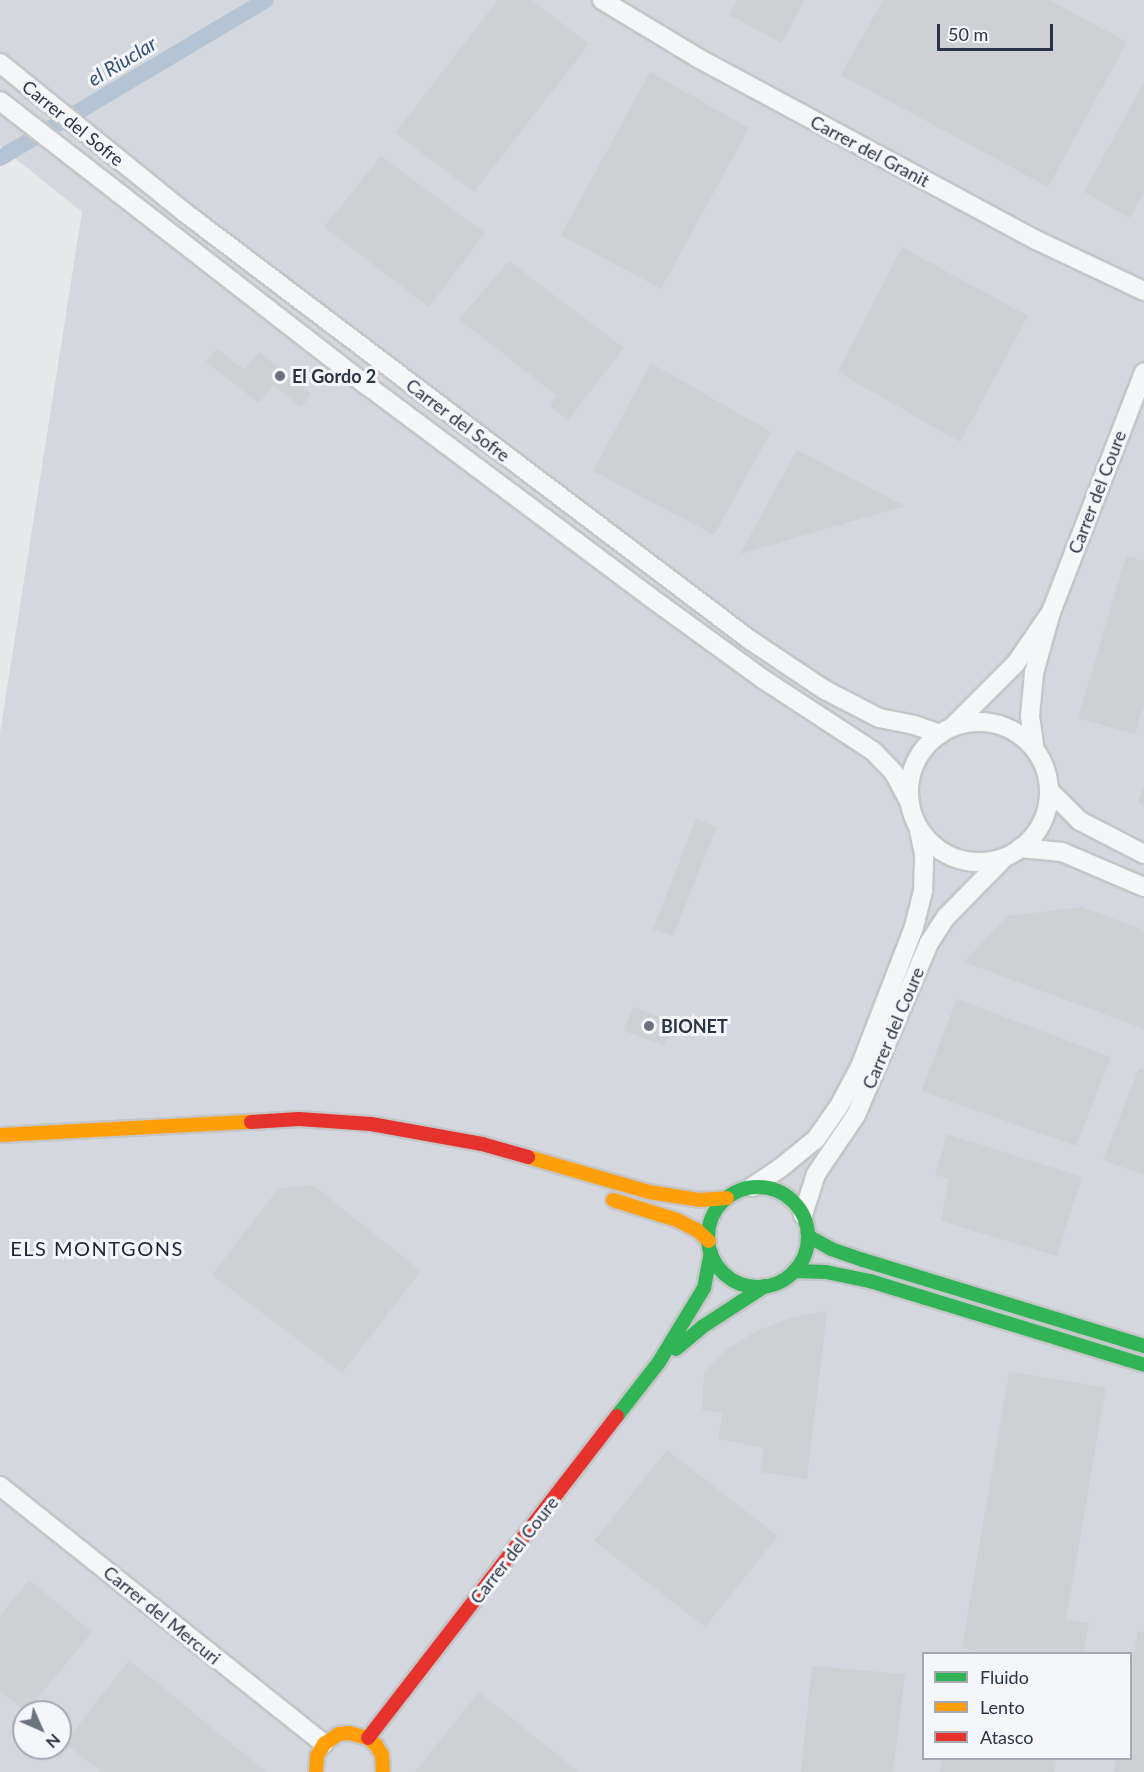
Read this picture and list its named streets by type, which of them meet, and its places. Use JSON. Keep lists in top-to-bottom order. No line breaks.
{"streets":{"main road":["Carrer del Coure"],"street":["Carrer del Sofre","Carrer del Granit","Carrer del Mercuri"]},"crossings":[["Carrer del Sofre","Carrer del Coure"]],"districts":["ELS MONTGONS"],"water":["el Riuclar"],"places":["El Gordo 2","BIONET"],"legend":["Fluido","Lento","Atasco"],"scale_bar":"50 m","north":"bottom right"}
